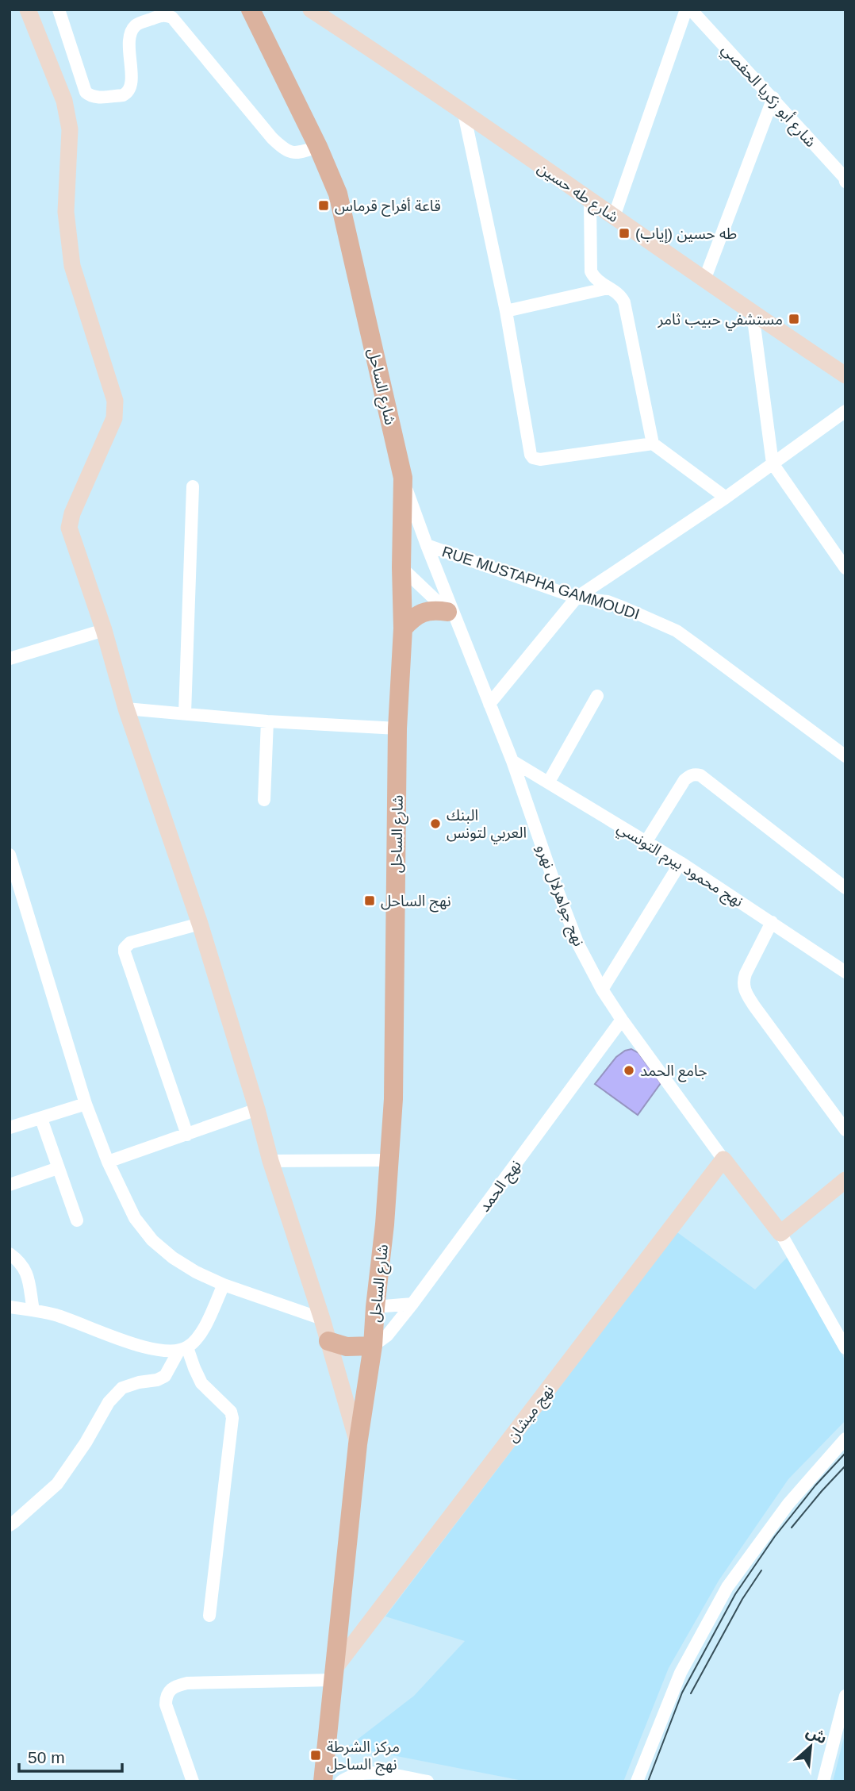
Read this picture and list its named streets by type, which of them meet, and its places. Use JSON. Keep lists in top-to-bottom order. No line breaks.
{"streets":{"main road":["شارع الساحل"],"street":["شارع أبو زكريا الحفصي","شارع طه حسين","RUE MUSTAPHA GAMMOUDI","نهج محمود بيرم التونسي","نهج جواهرلال نهرو","نهج الحمد","نهج ميشان"]},"crossings":[["شارع الساحل","نهج جواهرلال نهرو"],["شارع الساحل","نهج الحمد"],["شارع الساحل","نهج ميشان"],["RUE MUSTAPHA GAMMOUDI","نهج جواهرلال نهرو"],["نهج محمود بيرم التونسي","نهج جواهرلال نهرو"],["نهج جواهرلال نهرو","نهج الحمد"],["نهج جواهرلال نهرو","نهج ميشان"]],"places":{"transit":["قاعة أفراح قرماس","طه حسين (إياب)","مستشفي حبيب ثامر","نهج الساحل","مركز الشرطة نهج الساحل"],"other":["البنك العربي لتونس","جامع الحمد"]},"scale_bar":"50 m","north":"top right"}
